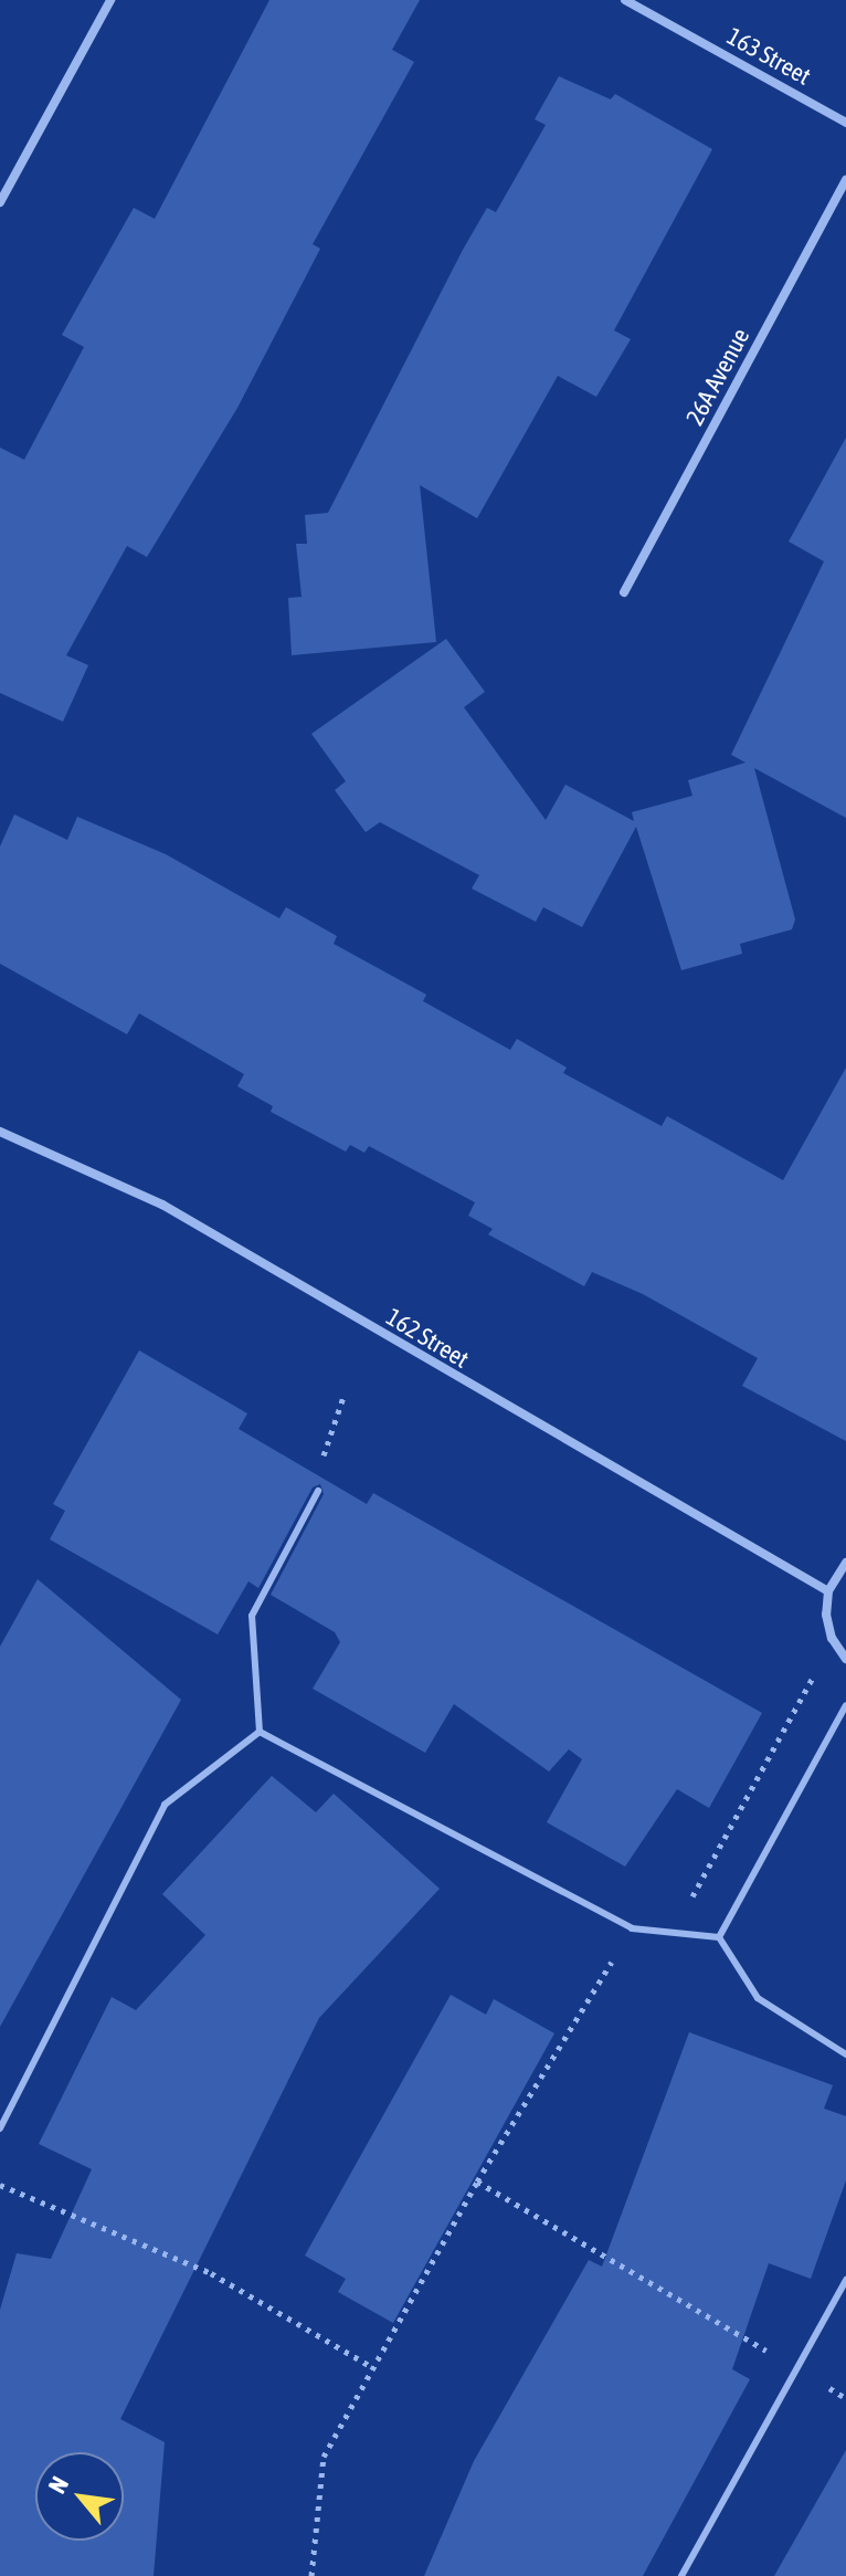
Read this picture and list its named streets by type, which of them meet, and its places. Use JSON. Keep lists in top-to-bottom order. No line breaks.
{"streets":{"street":["163 Street","26A Avenue","162 Street"]},"north":"top left"}
